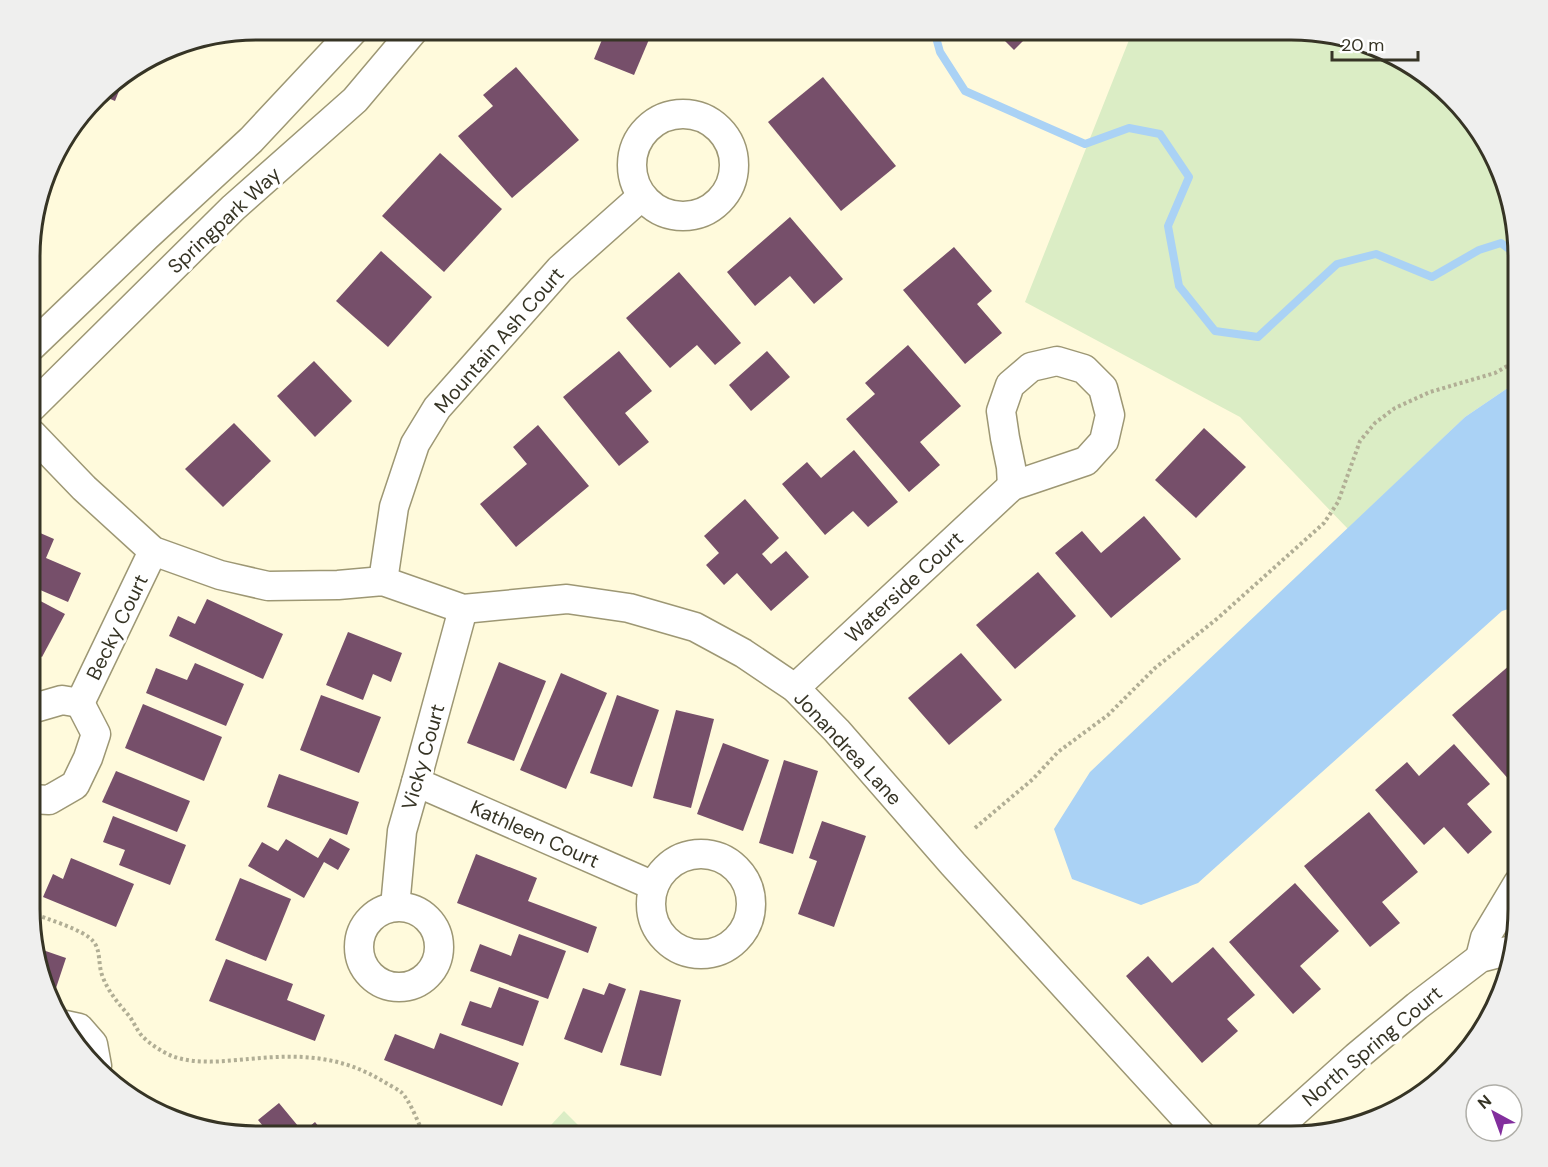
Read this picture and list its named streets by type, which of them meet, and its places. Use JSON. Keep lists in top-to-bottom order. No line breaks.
{"streets":{"street":["Springpark Way","Mountain Ash Court","Waterside Court","Becky Court","Jonandrea Lane","Vicky Court","Kathleen Court","North Spring Court"]},"crossings":[["Mountain Ash Court","Jonandrea Lane"],["Waterside Court","Jonandrea Lane"],["Becky Court","Jonandrea Lane"],["Jonandrea Lane","Vicky Court"],["Vicky Court","Kathleen Court"]],"scale_bar":"20 m","north":"top left"}
